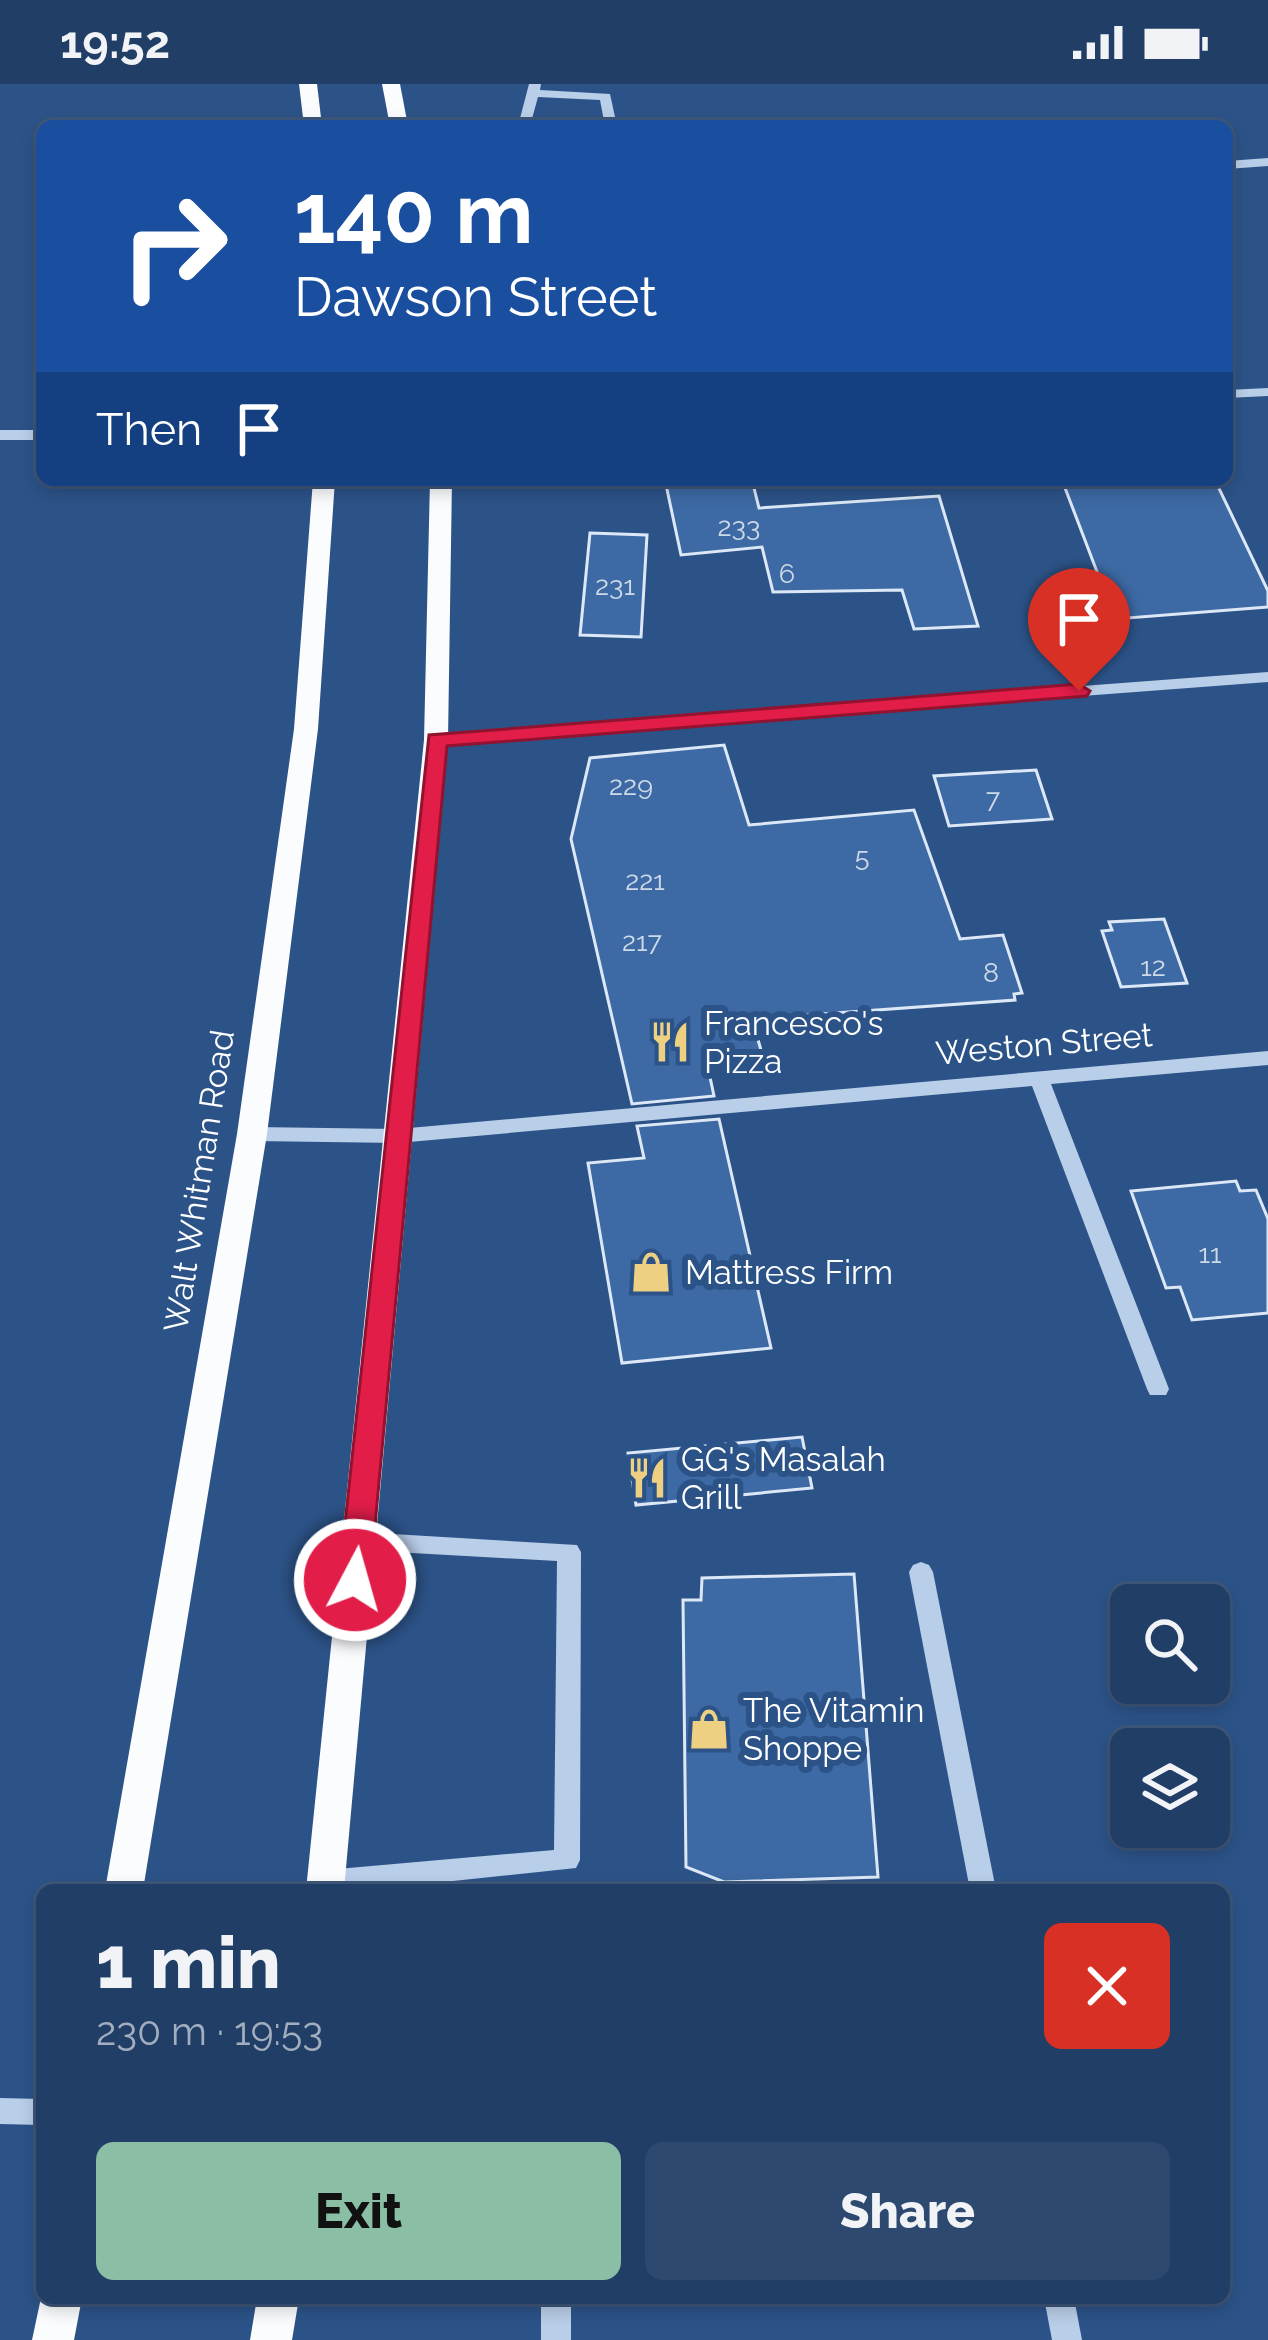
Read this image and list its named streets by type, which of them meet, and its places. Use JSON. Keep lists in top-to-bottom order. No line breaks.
{"streets":{"main road":["Walt Whitman Road"],"street":["Weston Street"]},"crossings":[["Weston Street","Walt Whitman Road"]],"places":{"restaurant":["Francesco's Pizza","GG's Masalah Grill"],"shop":["Mattress Firm","The Vitamin Shoppe"]},"house_numbers":["233","6","231","229","7","5","221","217","12","8","11"],"page":{"status":"19:52","turn":["140 m","Dawson Street"],"then":"Then","heading":["1 min","230 m · 19:53"],"buttons":["Exit","Share"]}}
